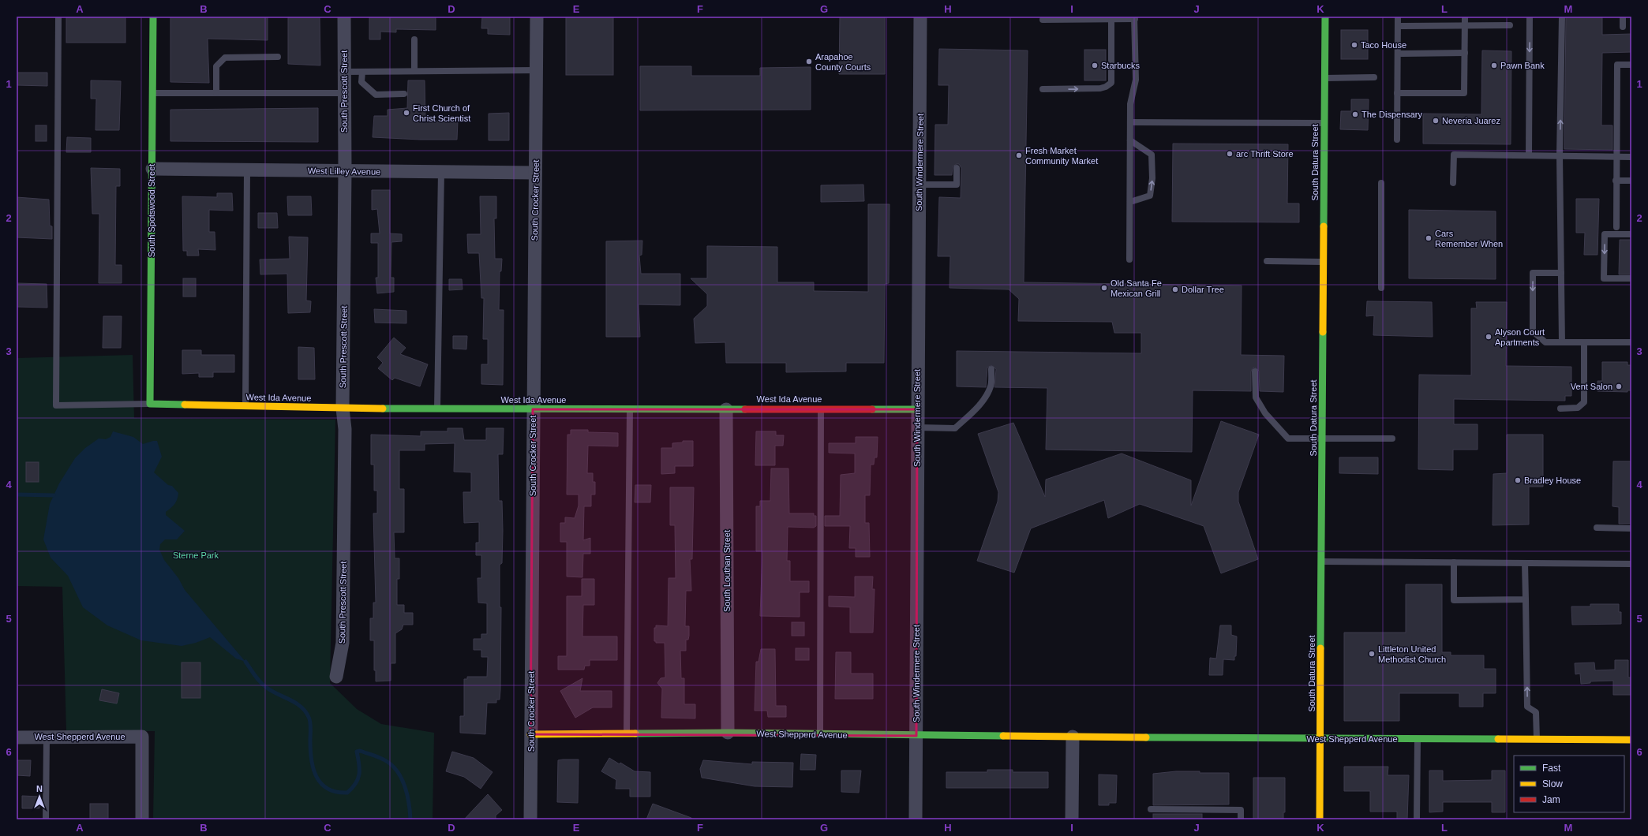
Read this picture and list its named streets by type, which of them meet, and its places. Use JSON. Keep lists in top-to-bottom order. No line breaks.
{"streets":{"street":["South Prescott Street","South Windermere Street","South Datura Street","West Lilley Avenue","South Crocker Street","South Spotswood Street","West Ida Avenue","South Louthan Street","West Shepperd Avenue"]},"crossings":[["South Prescott Street","West Lilley Avenue"],["South Prescott Street","West Ida Avenue"],["South Windermere Street","West Ida Avenue"],["South Windermere Street","West Shepperd Avenue"],["South Datura Street","West Shepperd Avenue"],["West Lilley Avenue","South Crocker Street"],["West Lilley Avenue","South Spotswood Street"],["South Crocker Street","West Ida Avenue"],["South Crocker Street","West Shepperd Avenue"],["South Spotswood Street","West Ida Avenue"],["West Ida Avenue","South Louthan Street"],["South Louthan Street","West Shepperd Avenue"]],"parks":["Sterne Park"],"places":["Taco House","Arapahoe County Courts","Starbucks","Pawn Bank","First Church of Christ Scientist","The Dispensary","Neveria Juarez","arc Thrift Store","Fresh Market Community Market","Cars Remember When","Old Santa Fe Mexican Grill","Dollar Tree","Alyson Court Apartments","Vent Salon","Bradley House","Littleton United Methodist Church"],"legend":["Fast","Slow","Jam"],"north":"top","grid":{"columns":["A","B","C","D","E","F","G","H","I","J","K","L","M"],"rows":["1","2","3","4","5","6"]}}
